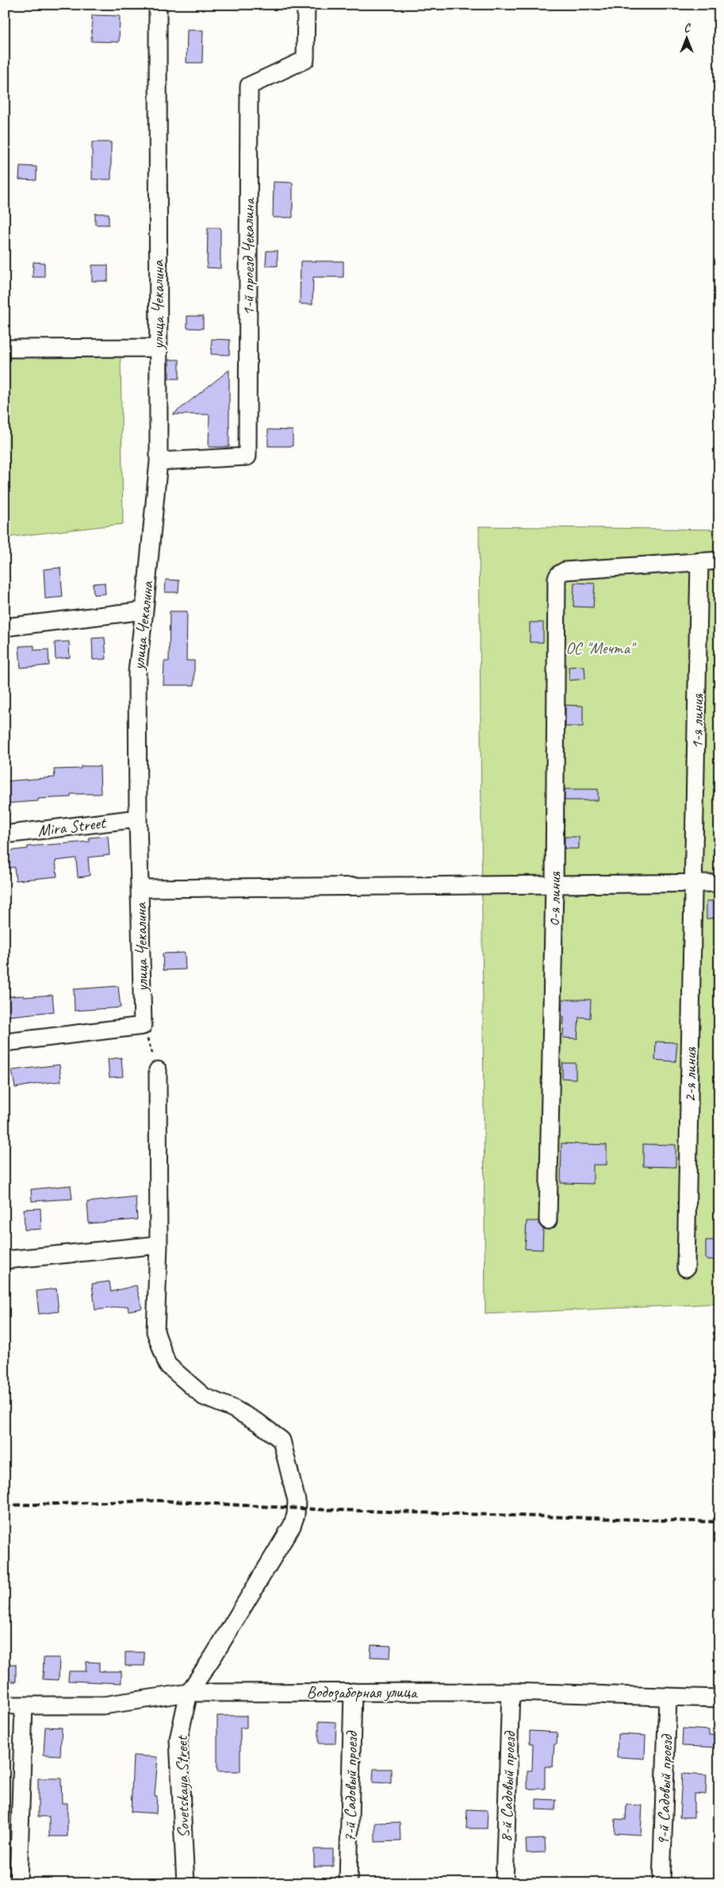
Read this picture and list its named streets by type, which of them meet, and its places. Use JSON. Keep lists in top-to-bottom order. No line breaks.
{"streets":{"street":["1-й проезд Чекалина","улица Чекалина","1-я линия","Mira Street","0-я линия","2-я линия","Водозаборная улица","Sovetskaya Street","7-й Садовый проезд","8-й Садовый проезд","9-й Садовый проезд"]},"crossings":[["1-й проезд Чекалина","улица Чекалина"],["улица Чекалина","Mira Street"],["1-я линия","0-я линия"],["1-я линия","2-я линия"],["Водозаборная улица","Sovetskaya Street"],["Водозаборная улица","7-й Садовый проезд"],["Водозаборная улица","8-й Садовый проезд"],["Водозаборная улица","9-й Садовый проезд"]],"parks":["ОС \"Мечта\""],"north":"top"}
